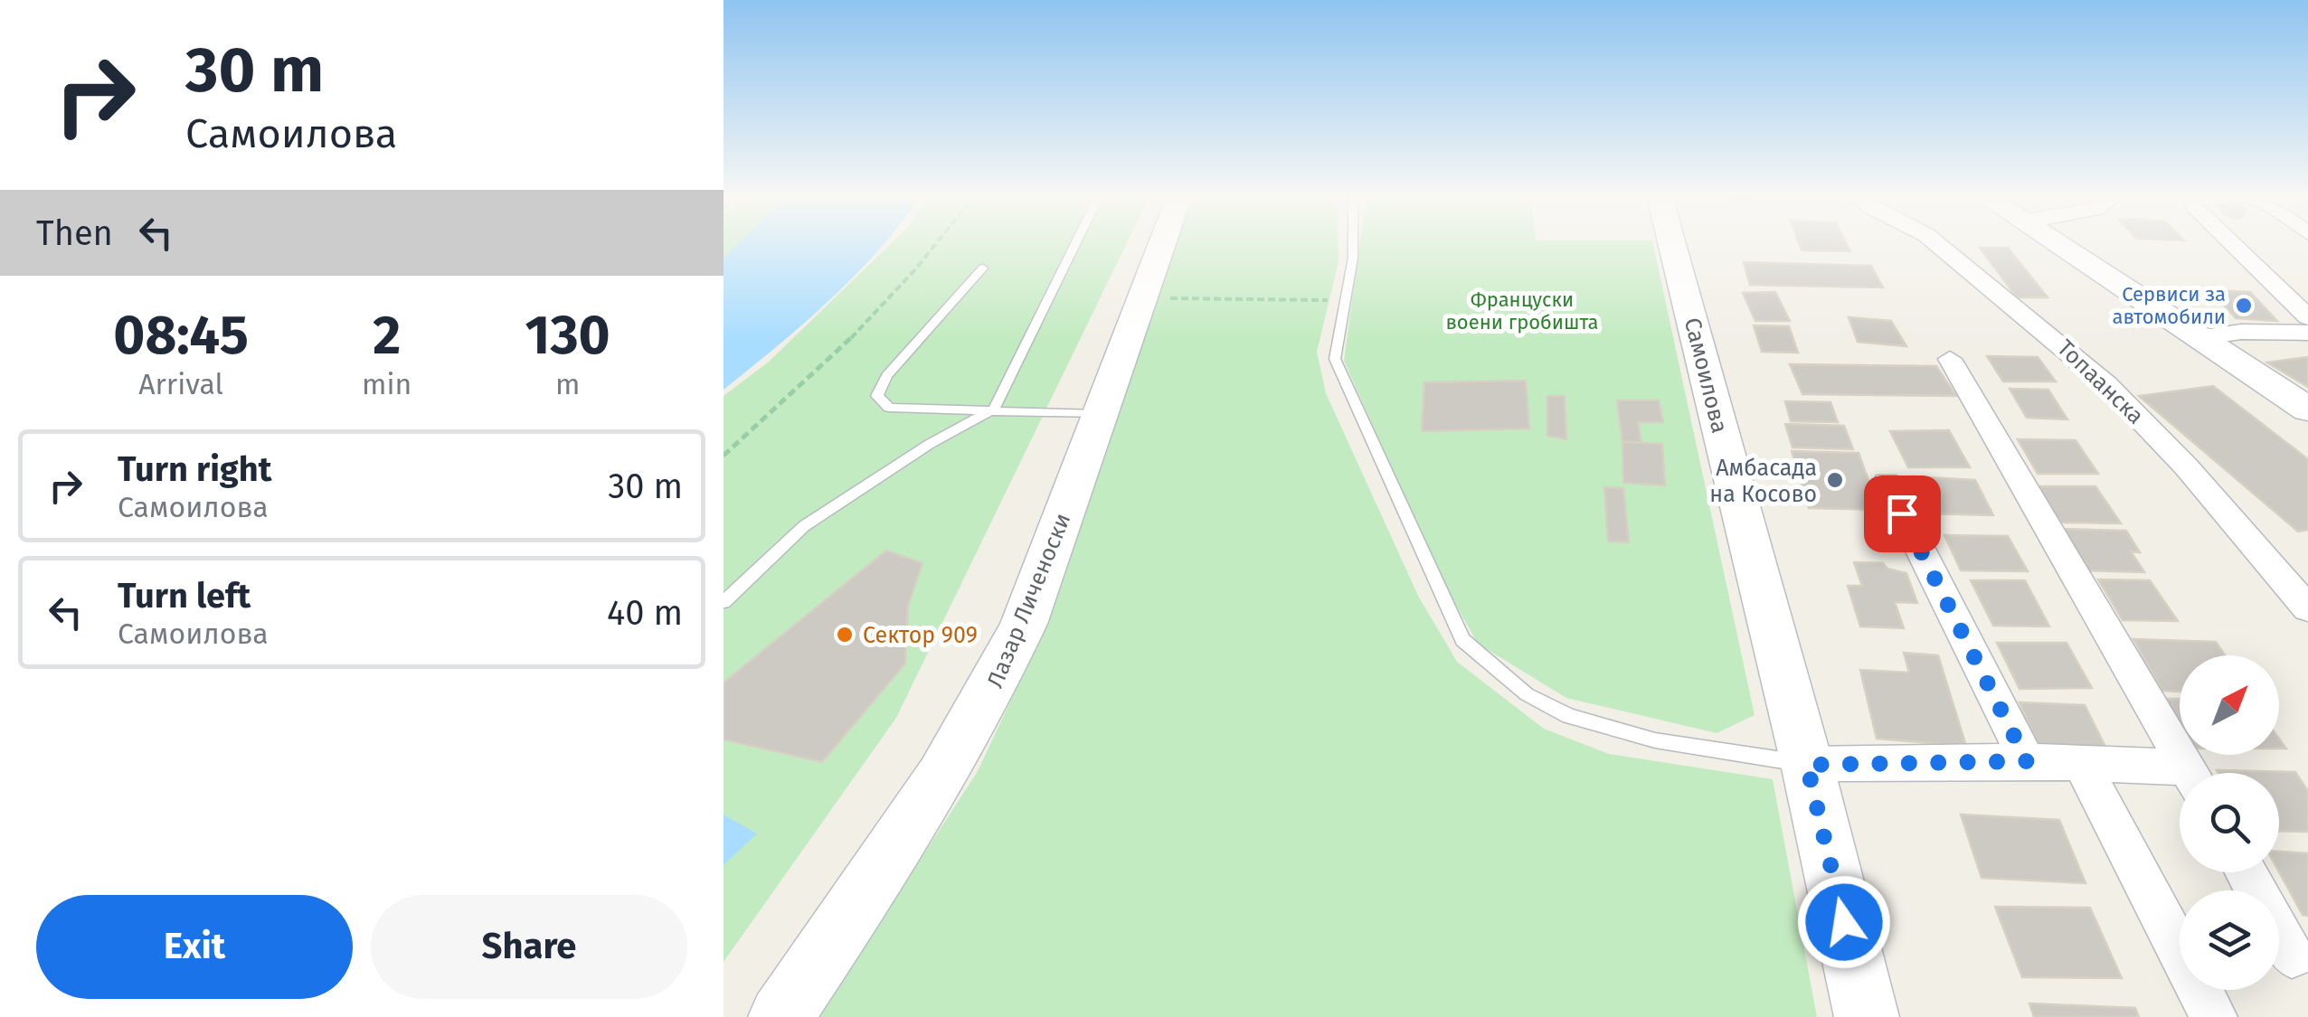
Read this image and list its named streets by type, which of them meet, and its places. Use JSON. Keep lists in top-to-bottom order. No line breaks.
{"streets":{"street":["Самоилова","Топаанска","Лазар Личеноски"]},"parks":["Француски воени гробишта"],"places":["Сервиси за автомобили","Амбасада на Косово","Сектор 909"],"north":"top right","page":{"turn":["30 m","Самоилова"],"then":"Then","eta":["08:45","Arrival","2","min","130","m"],"list":[{"name":"Turn right","note":"Самоилова","value":"30 m"},{"name":"Turn left","note":"Самоилова","value":"40 m"}],"buttons":["Exit","Share"]}}
